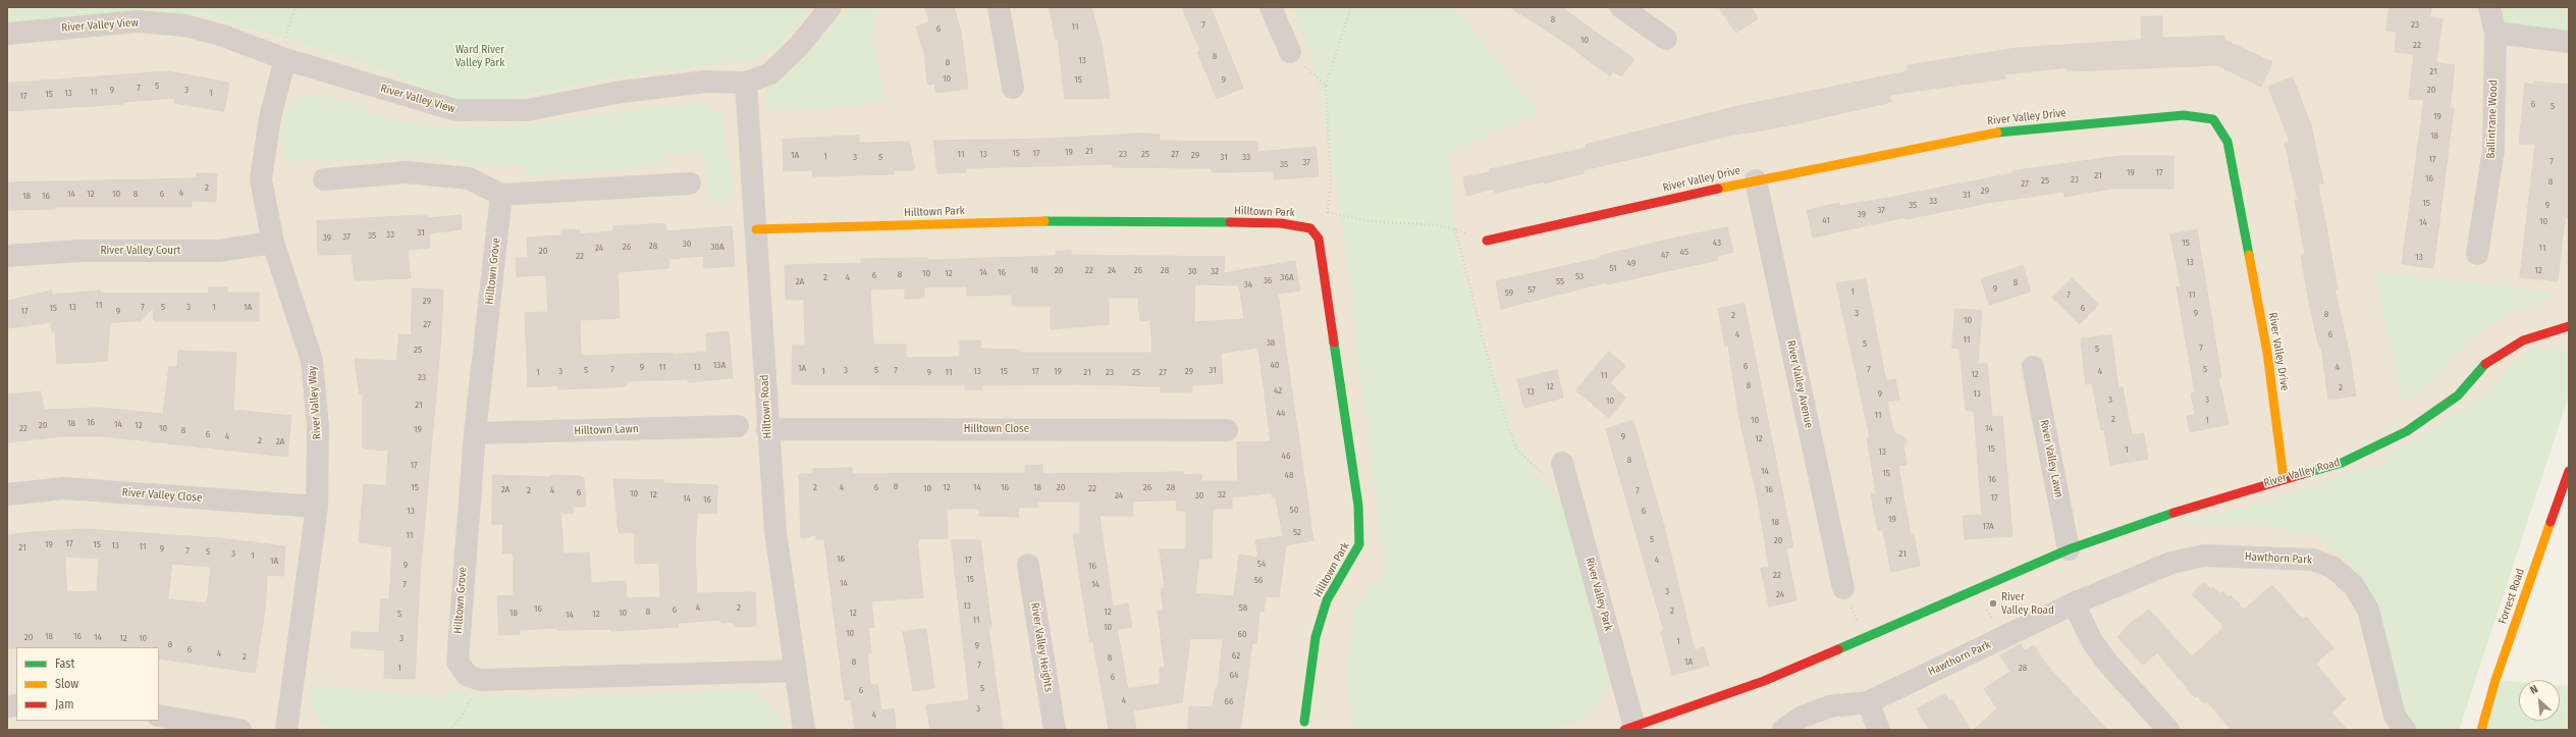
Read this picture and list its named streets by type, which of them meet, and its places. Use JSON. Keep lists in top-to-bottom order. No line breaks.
{"streets":{"street":["River Valley View","River Valley Drive","Ballintrane Wood","Hilltown Park","River Valley Court","Hilltown Grove","River Valley Avenue","River Valley Way","Hilltown Road","Hilltown Close","Hilltown Lawn","River Valley Lawn","River Valley Road","River Valley Close","Hawthorn Park","River Valley Park","Forrest Road","River Valley Heights"]},"crossings":[["River Valley View","River Valley Way"],["River Valley View","Hilltown Road"],["River Valley Drive","River Valley Avenue"],["River Valley Drive","River Valley Road"],["Hilltown Park","Hilltown Road"],["River Valley Court","River Valley Way"],["Hilltown Grove","Hilltown Lawn"],["River Valley Way","River Valley Close"],["Hilltown Road","Hilltown Close"],["River Valley Lawn","River Valley Road"],["River Valley Road","River Valley Park"]],"parks":["Ward River Valley Park"],"places":["River Valley Road"],"house_numbers":["8","7","23","11","6","10","22","8","13","8","21","10","15","9","5","7","9","3","20","11","13","1","15","17","6","5","19","18","21","19","15","17","11","13","23","25","27","1A","29","1","3","5","31","33","17","7","37","35","19","17","21","16","23","25","8","27","2","29","4","14","12","10","8","6","31","18","16","33","15","35","9","37","39","41","10","14","31","33","35","37","39","43","15","30","28","26","30A","24","11","20","45","47","22","13","13","49","51","18","20","22","24","26","28","12","30","32","14","16","10","12","8","6","53","2","4","36A","36","2A","55","8","34","9","57","1","59","7","11","29","11","13","7","5","3","1","1A","15","6","17","9","3","9","8","2","10","27","4","6","11","38","5","7","5","25","13A","40","6","9","11","13","4","1A","7","7","5","5","3","5","7","31","3","1","13","15","17","19","29","4","1","9","11","21","23","25","27","12","11","23","8","12","2","42","13","9","13","3","3","10","21","44","11","2","10","1","16","18","14","20","12","22","10","14","19","8","6","4","9","12","2","2A","15","1","13","46","8","17","14","15","48","16","8","15","2","4","6","12","14","16","18","20","26","28","10","22","2A","16","2","4","7","6","10","12","32","24","30","17","14","16","17","50","13","6","19","18","17A","52","11","5","20","17","19","15","13","11","21","9","7","5","3","21","1","16","17","4","1A","54","9","16","22","15","56","14","7","14","3","24","13","4","2","58","16","6","2","8","12","18","10","12","5","12","14","11","10","10","60","18","16","20","14","12","10","3","1","8","9","6","4","62","2","8","8","1A","7","1","28","64","6","5","6","4","66","3","4"],"legend":["Fast","Slow","Jam"],"north":"top left"}
